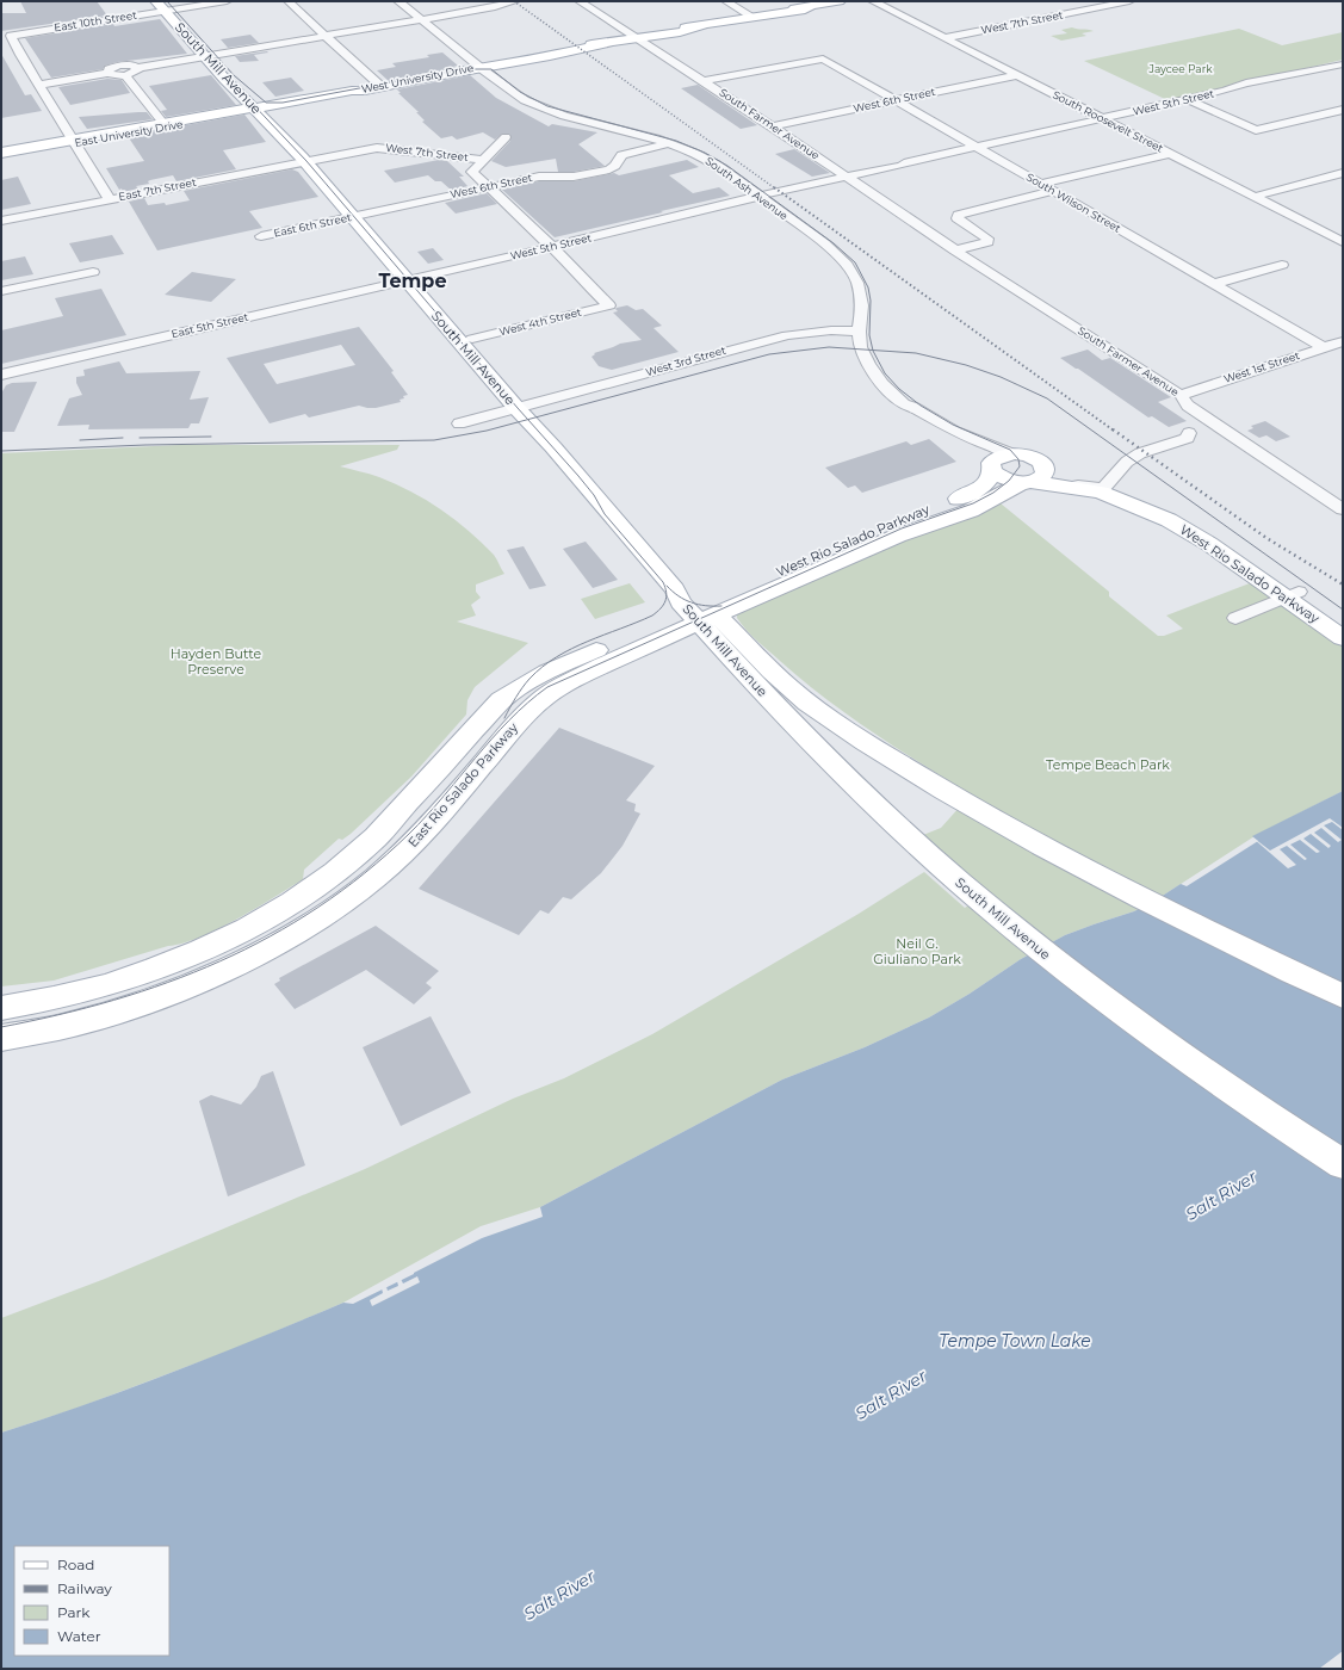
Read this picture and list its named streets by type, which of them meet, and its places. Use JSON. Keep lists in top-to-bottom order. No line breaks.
{"streets":{"main road":["South Mill Avenue","West University Drive","East University Drive","West Rio Salado Parkway","East Rio Salado Parkway"],"street":["East 10th Street","West 7th Street","West 6th Street","West 5th Street","South Roosevelt Street","South Farmer Avenue","South Ash Avenue","East 7th Street","South Wilson Street","East 6th Street","West 4th Street","East 5th Street","West 3rd Street","West 1st Street"]},"crossings":[["East 10th Street","South Mill Avenue"],["West 7th Street","South Mill Avenue"],["West 7th Street","South Roosevelt Street"],["West 7th Street","East 7th Street"],["South Mill Avenue","West University Drive"],["South Mill Avenue","West 6th Street"],["South Mill Avenue","West 5th Street"],["South Mill Avenue","East University Drive"],["South Mill Avenue","East 7th Street"],["South Mill Avenue","East 6th Street"],["South Mill Avenue","West 4th Street"],["South Mill Avenue","East 5th Street"],["South Mill Avenue","West 3rd Street"],["South Mill Avenue","West Rio Salado Parkway"],["South Mill Avenue","East Rio Salado Parkway"],["West University Drive","South Farmer Avenue"],["West University Drive","East University Drive"],["West University Drive","South Ash Avenue"],["West 6th Street","South Roosevelt Street"],["West 6th Street","South Farmer Avenue"],["West 6th Street","South Ash Avenue"],["West 6th Street","South Wilson Street"],["West 6th Street","East 6th Street"],["West 5th Street","South Roosevelt Street"],["West 5th Street","South Farmer Avenue"],["West 5th Street","South Ash Avenue"],["West 5th Street","South Wilson Street"],["West 5th Street","West 4th Street"],["West 5th Street","East 5th Street"],["South Farmer Avenue","South Wilson Street"],["South Farmer Avenue","West 1st Street"],["South Ash Avenue","West 3rd Street"],["South Ash Avenue","West Rio Salado Parkway"],["South Wilson Street","West 1st Street"],["West Rio Salado Parkway","East Rio Salado Parkway"]],"districts":["Tempe"],"water":["Salt River","Tempe Town Lake"],"parks":["Jaycee Park","Hayden Butte Preserve","Tempe Beach Park","Neil G. Giuliano Park"],"legend":["Road","Railway","Park","Water"]}
